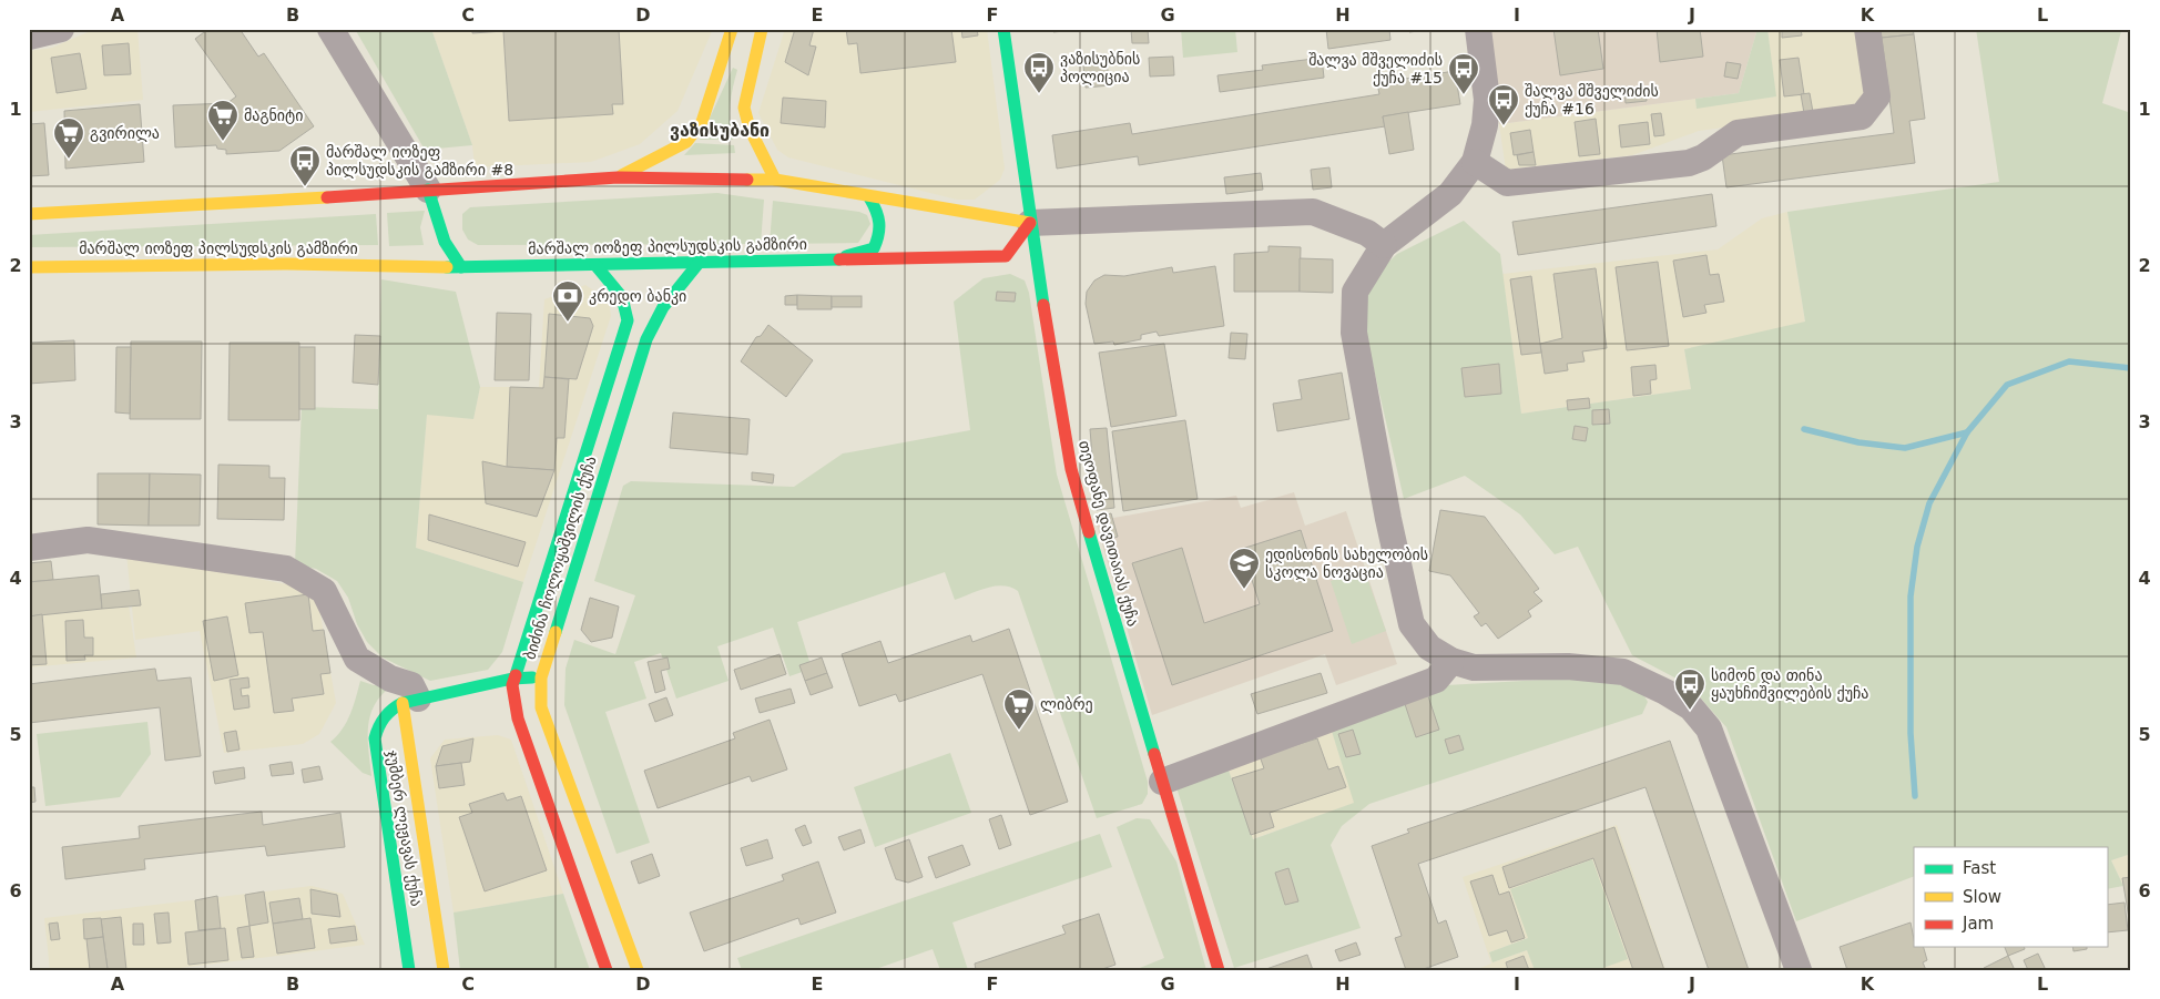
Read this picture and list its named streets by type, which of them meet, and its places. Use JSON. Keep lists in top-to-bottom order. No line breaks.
{"streets":{"main road":["მარშალ იოზეფ პილსუდსკის გამზირი","თეოფანე დავითაიას ქუჩა","ბიძინა ჩოლოყაშვილის ქუჩა","ჯუმბერ ლეჟავას ქუჩა"]},"crossings":[["მარშალ იოზეფ პილსუდსკის გამზირი","თეოფანე დავითაიას ქუჩა"],["მარშალ იოზეფ პილსუდსკის გამზირი","ბიძინა ჩოლოყაშვილის ქუჩა"],["ბიძინა ჩოლოყაშვილის ქუჩა","ჯუმბერ ლეჟავას ქუჩა"]],"districts":["ვაზისუბანი"],"places":{"bus stop":["ვაზისუბნის პოლიცია","შალვა მშველიძის ქუჩა #15","შალვა მშველიძის ქუჩა #16","მარშალ იოზეფ პილსუდსკის გამზირი #8","სიმონ და თინა ყაუხჩიშვილების ქუჩა"],"supermarket":["მაგნიტი","გვირილა","ლიბრე"],"bank":["კრედო ბანკი"],"school or university":["ედისონის სახელობის სკოლა ნოვაცია"]},"legend":["Fast","Slow","Jam"],"grid":{"columns":["A","B","C","D","E","F","G","H","I","J","K","L"],"rows":["1","2","3","4","5","6"]}}
